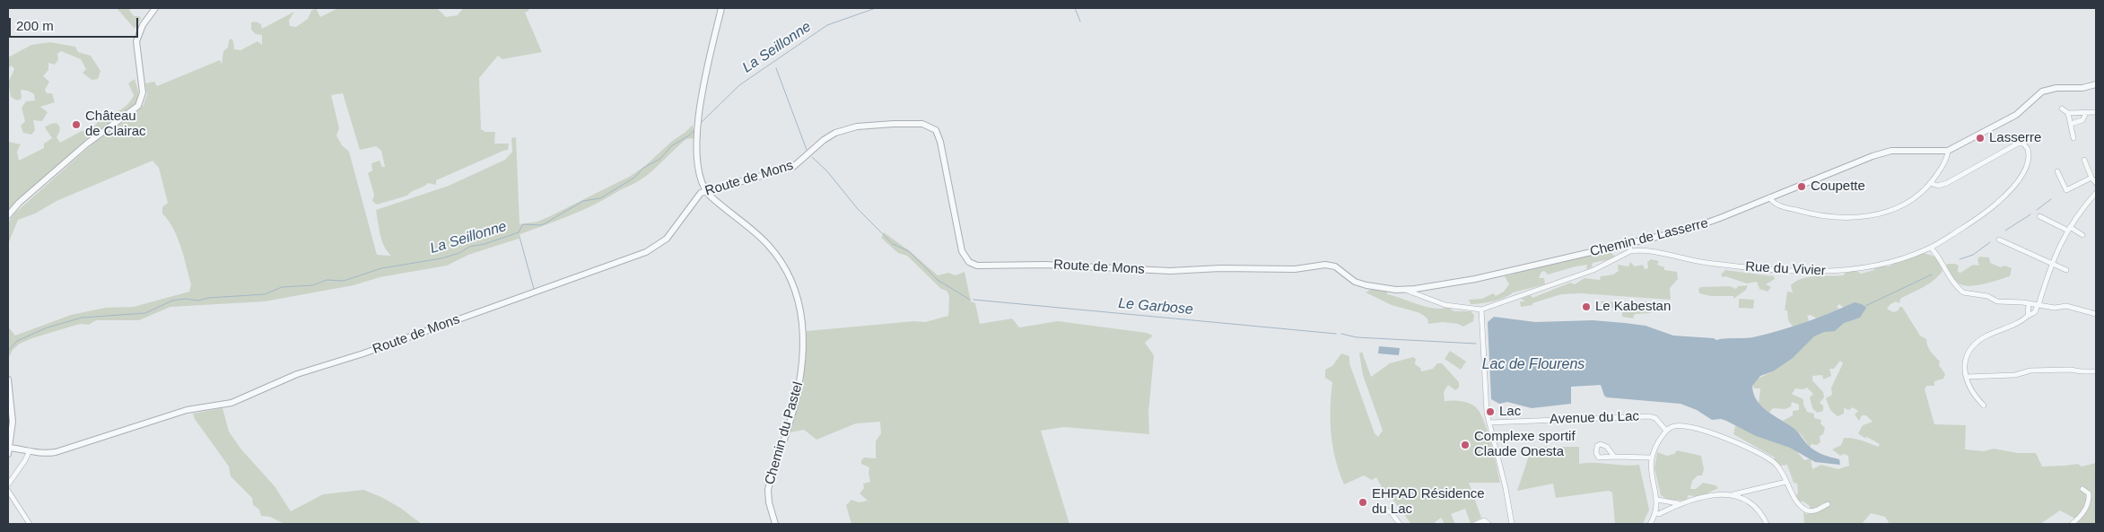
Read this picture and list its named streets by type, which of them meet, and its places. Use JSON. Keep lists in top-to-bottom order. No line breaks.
{"streets":{"street":["Route de Mons","Chemin de Lasserre","Rue du Vivier","Avenue du Lac","Chemin du Pastel"]},"crossings":[["Route de Mons","Chemin de Lasserre"],["Route de Mons","Chemin du Pastel"]],"water":["La Seillonne","Le Garbose","Lac de Flourens"],"places":["Château de Clairac","Lasserre","Coupette","Le Kabestan","Lac","Complexe sportif Claude Onesta","EHPAD Résidence du Lac"],"scale_bar":"200 m"}
